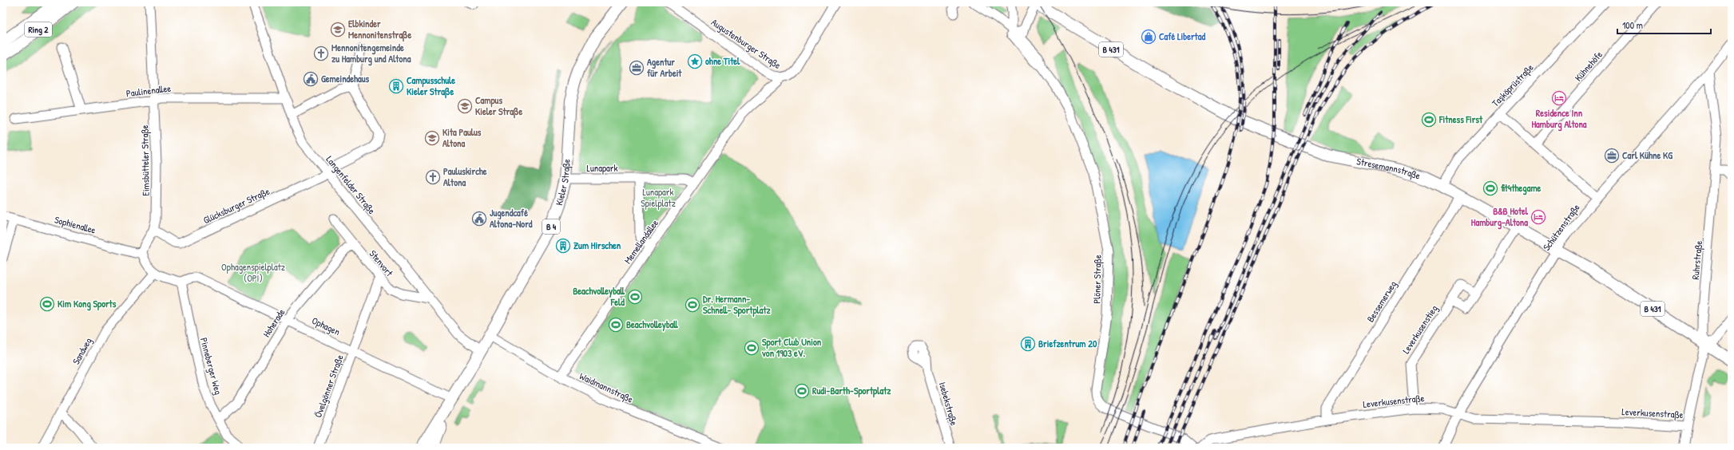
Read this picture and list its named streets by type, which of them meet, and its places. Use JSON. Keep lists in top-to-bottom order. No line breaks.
{"streets":{"main road":["Ring 2","B 431","Stresemannstraße","Kieler Straße","B 4"],"street":["Augustenburger Straße","Kühnehöfe","Taşköprüstraße","Paulinenallee","Eimsbütteler Straße","Lunapark","Langenfelder Straße","Glücksburger Straße","Sophienallee","Schützenstraße","Memellandallee","Ruhrstraße","Stenvort","Plöner Straße","Bessemerweg","Hoherade","Ophagen","Leverkusenstieg","Sandweg","Pinneberger Weg","Övelgönner Straße","Waidmannstraße","Leverkusenstraße","Isebekstraße"]},"crossings":[["Augustenburger Straße","Memellandallee"],["Taşköprüstraße","Stresemannstraße"],["Paulinenallee","Eimsbütteler Straße"],["Paulinenallee","Langenfelder Straße"],["Eimsbütteler Straße","Glücksburger Straße"],["Eimsbütteler Straße","Sophienallee"],["Lunapark","Kieler Straße"],["Lunapark","Memellandallee"],["Stresemannstraße","Schützenstraße"],["Stresemannstraße","Ruhrstraße"],["Stresemannstraße","Bessemerweg"],["Stresemannstraße","Leverkusenstieg"],["Kieler Straße","Langenfelder Straße"],["Kieler Straße","Ophagen"],["Kieler Straße","Waidmannstraße"],["Langenfelder Straße","Glücksburger Straße"],["Langenfelder Straße","Stenvort"],["Schützenstraße","Ruhrstraße"],["Schützenstraße","Leverkusenstraße"],["Memellandallee","Waidmannstraße"],["Ruhrstraße","Leverkusenstraße"],["Stenvort","Hoherade"],["Stenvort","Övelgönner Straße"],["Bessemerweg","Leverkusenstraße"],["Hoherade","Ophagen"],["Hoherade","Pinneberger Weg"],["Ophagen","Pinneberger Weg"],["Ophagen","Övelgönner Straße"],["Leverkusenstieg","Leverkusenstraße"]],"parks":["Lunapark Spielplatz","Ophagenspielplatz (OPI)"],"places":{"school or university":["Elbkinder Mennonitenstraße","Campus Kieler Straße","Kita Paulus Altona"],"shop":["Café Libertad"],"church":["Mennonitengemeinde zu Hamburg und Altona","Pauluskirche Altona"],"place":["ohne Titel"],"office":["Agentur für Arbeit","Carl Kühne KG"],"public building":["Gemeindehaus","Jugendcafé Altona-Nord"],"building":["Campusschule Kieler Straße","Zum Hirschen","Briefzentrum 20"],"hotel":["Residence Inn Hamburg Altona","B&B Hotel Hamburg-Altona"],"sports":["Fitness First","fit4thegame","Beachvolleyball Feld","Kim Kong Sports","Dr. Hermann- Schnell- Sportplatz","Beachvolleyball","Sport Club Union von 1903 eV.","Rudi-Barth-Sportplatz"]},"scale_bar":"100 m"}
